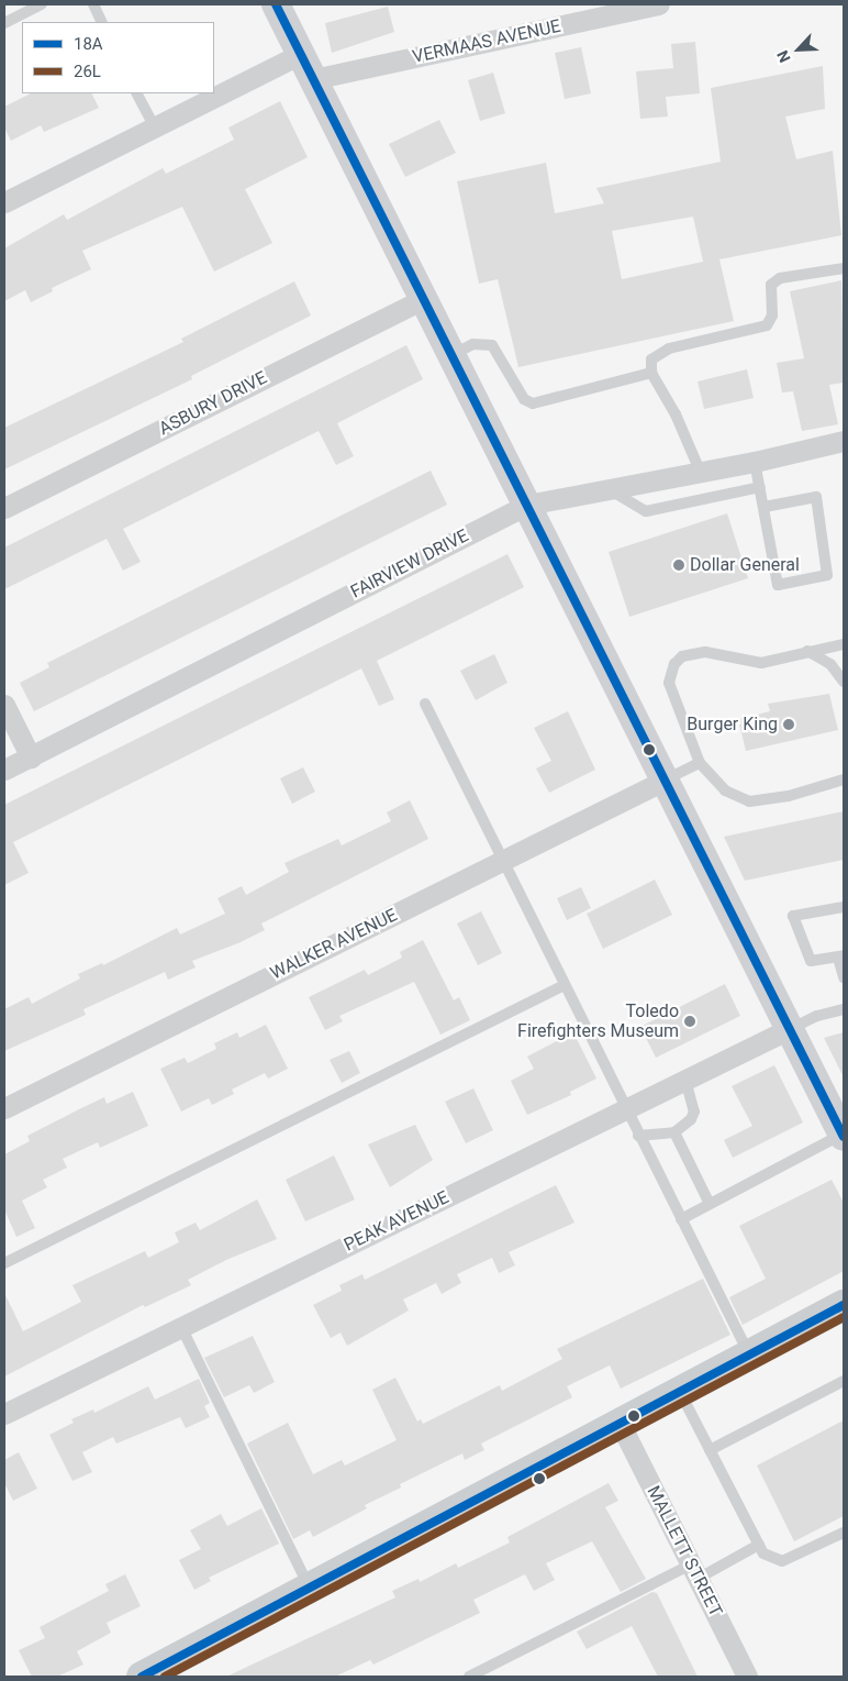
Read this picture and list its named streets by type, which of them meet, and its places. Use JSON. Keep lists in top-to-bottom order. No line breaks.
{"streets":{"street":["VERMAAS AVENUE","ASBURY DRIVE","FAIRVIEW DRIVE","WALKER AVENUE","PEAK AVENUE","MALLETT STREET"]},"places":["Dollar General","Burger King","Toledo Firefighters Museum"],"lines":["transit line 18A","transit line 26L"],"legend":["18A","26L"],"north":"bottom left"}
